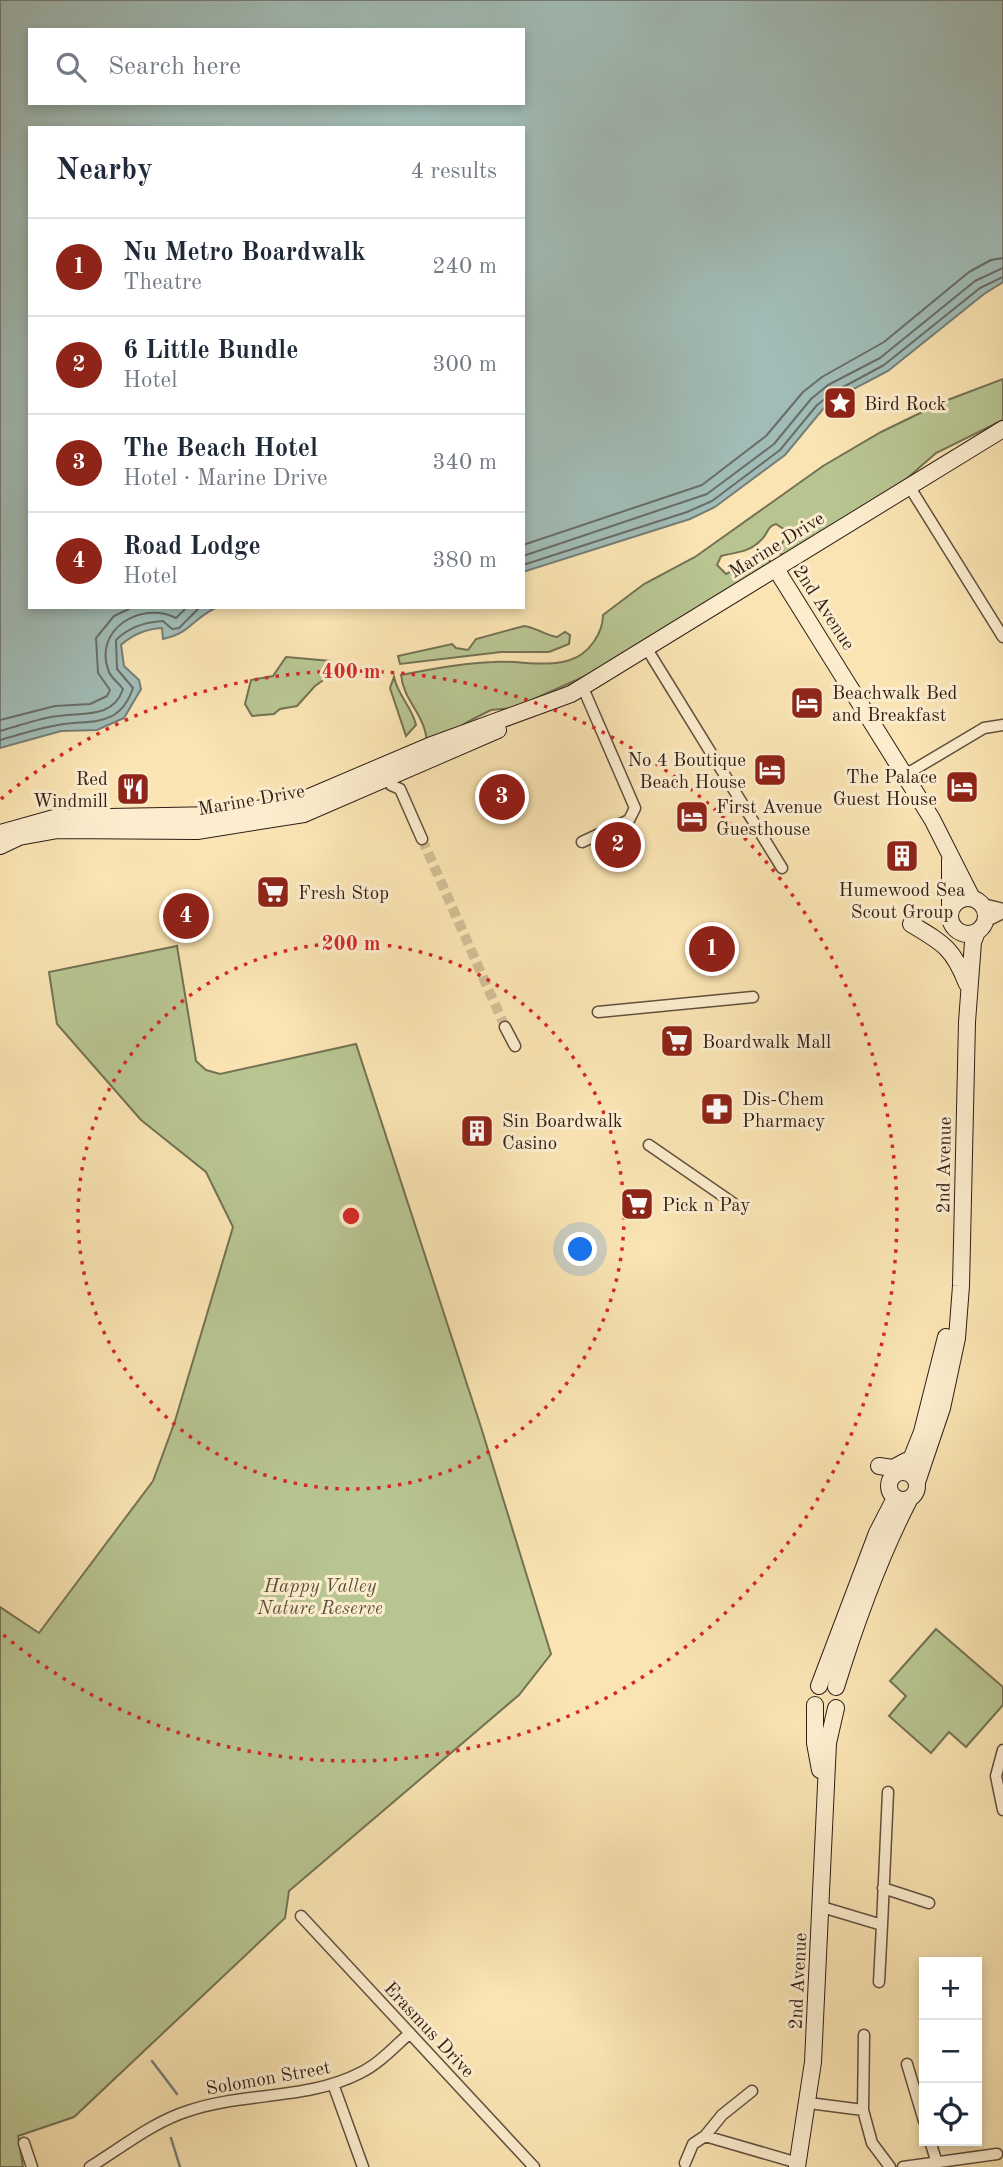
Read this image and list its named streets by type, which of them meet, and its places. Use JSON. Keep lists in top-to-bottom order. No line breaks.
{"streets":{"street":["Marine Drive","2nd Avenue","Erasmus Drive","Solomon Street"]},"crossings":[["Marine Drive","2nd Avenue"],["Erasmus Drive","Solomon Street"]],"parks":["Happy Valley Nature Reserve"],"places":{"place":["Bird Rock"],"hotel":["Beachwalk Bed and Breakfast","No 4 Boutique Beach House","The Palace Guest House","First Avenue Guesthouse"],"restaurant":["Red Windmill"],"building":["Humewood Sea Scout Group","Sin Boardwalk Casino"],"supermarket":["Fresh Stop","Boardwalk Mall","Pick n Pay"],"pharmacy":["Dis-Chem Pharmacy"]},"page":{"search":"Search here","heading":["Nearby","4 results"],"list":[{"mark":"1","name":"Nu Metro Boardwalk","note":"Theatre","value":"240 m"},{"mark":"2","name":"6 Little Bundle","note":"Hotel","value":"300 m"},{"mark":"3","name":"The Beach Hotel","note":"Hotel · Marine Drive","value":"340 m"},{"mark":"4","name":"Road Lodge","note":"Hotel","value":"380 m"}],"pins":["3","2","4","1"],"map_buttons":["+","−"]},"rings":["400 m","200 m"]}
